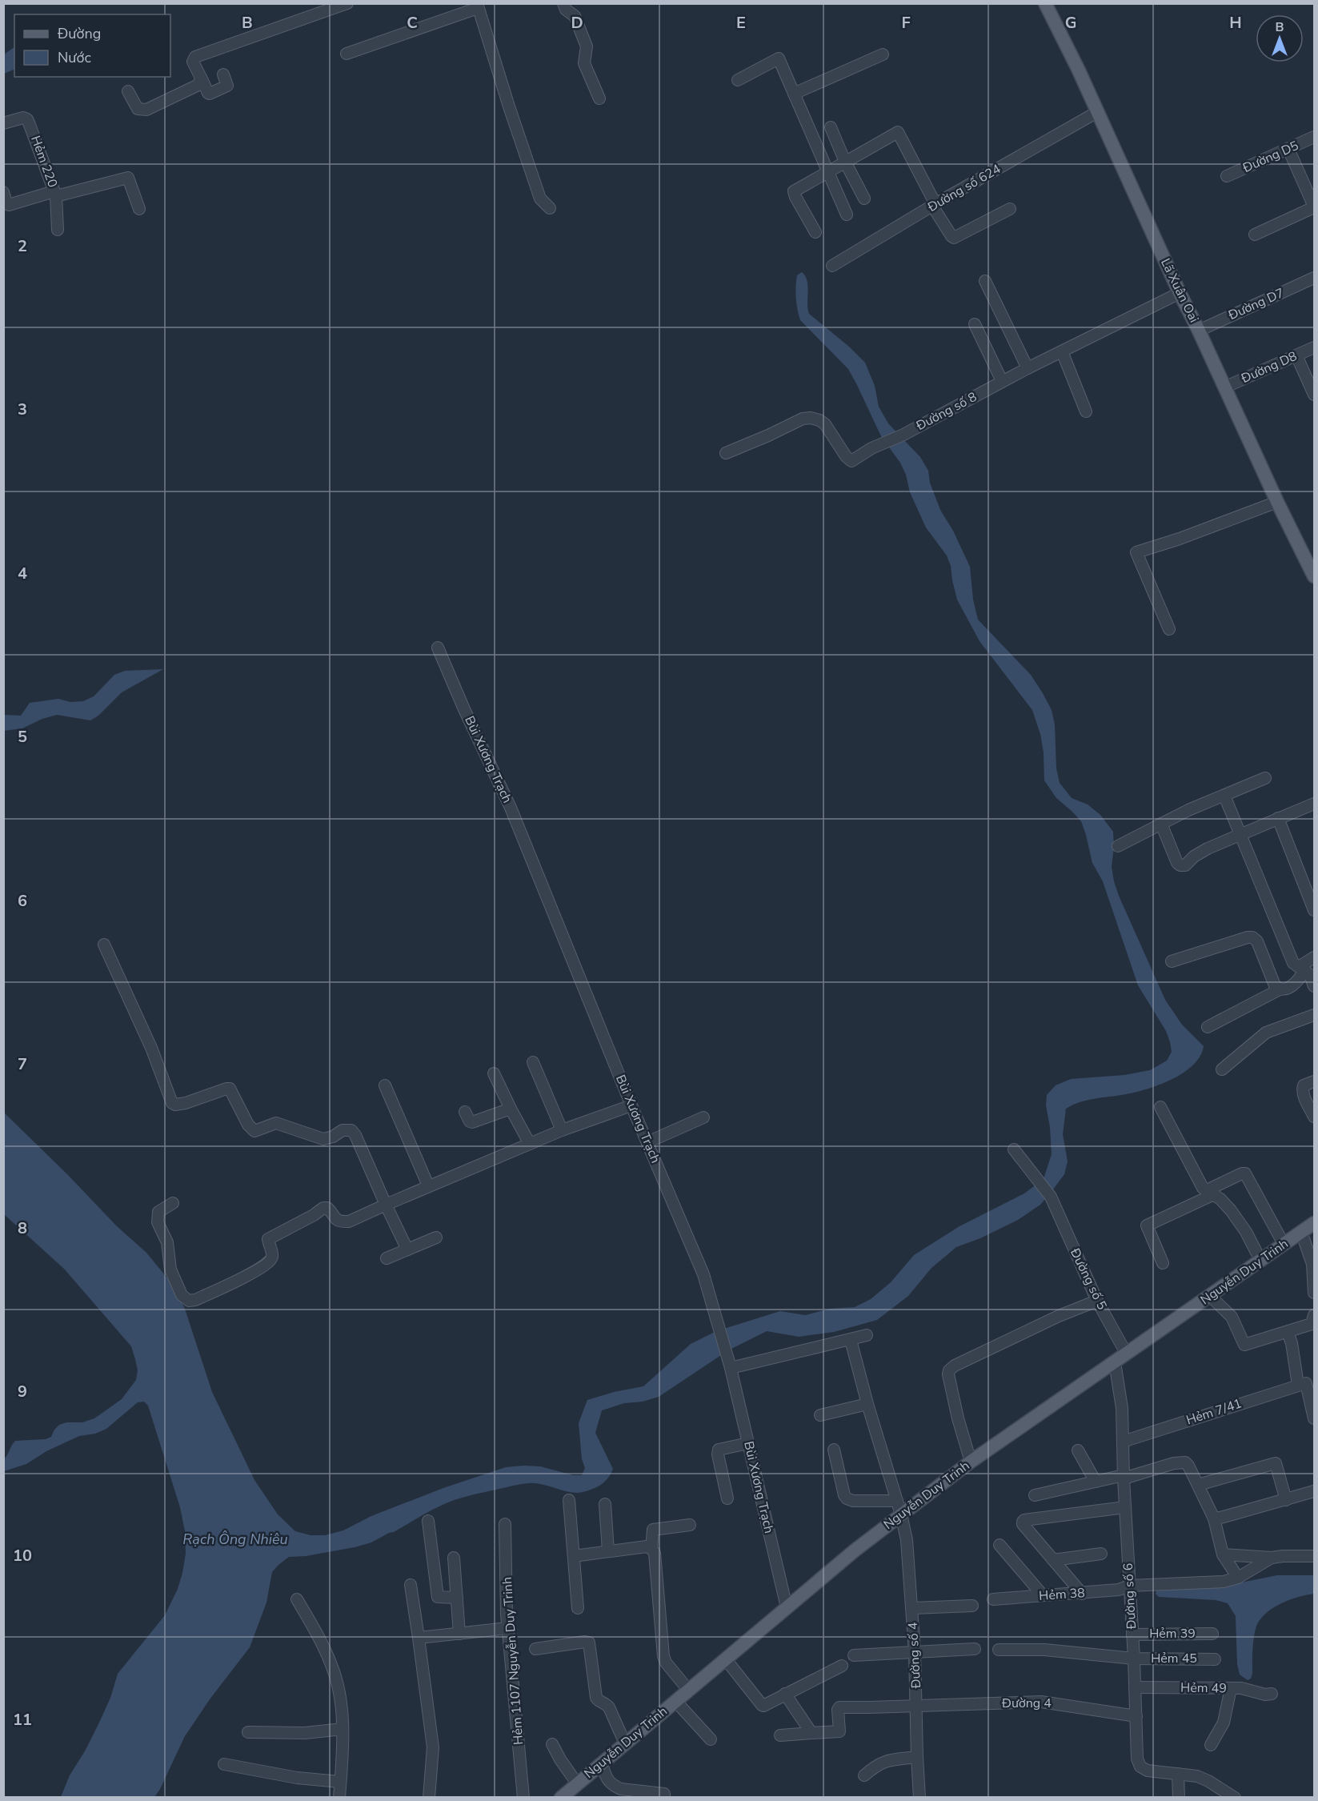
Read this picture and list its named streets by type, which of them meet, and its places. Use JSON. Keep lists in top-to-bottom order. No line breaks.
{"streets":{"main road":["Lã Xuân Oai","Nguyễn Duy Trinh"],"street":["Đường D5","Hẻm 220","Đường số 624","Đường D7","Đường D8","Đường số 8","Bùi Xương Trạch","Đường số 5","Hẻm 7/41","Hẻm 38","Đường số 6","Hẻm 39","Đường số 4","Hẻm 45","Hẻm 1107 Nguyễn Duy Trinh","Hẻm 49","Đường 4"]},"crossings":[["Đường số 624","Lã Xuân Oai"],["Lã Xuân Oai","Đường D7"],["Lã Xuân Oai","Đường D8"],["Lã Xuân Oai","Đường số 8"],["Bùi Xương Trạch","Nguyễn Duy Trinh"],["Nguyễn Duy Trinh","Đường số 5"],["Nguyễn Duy Trinh","Đường số 6"],["Nguyễn Duy Trinh","Đường số 4"],["Hẻm 7/41","Đường số 6"],["Hẻm 38","Đường số 6"],["Đường số 6","Hẻm 39"],["Đường số 6","Hẻm 45"],["Đường số 6","Hẻm 49"],["Đường số 6","Đường 4"],["Đường số 4","Đường 4"]],"water":["Rạch Ông Nhiêu"],"legend":["Đường","Nước"],"north":"top","grid":{"columns":["B","C","D","E","F","G","H"],"rows":["2","3","4","5","6","7","8","9","10","11"]}}
